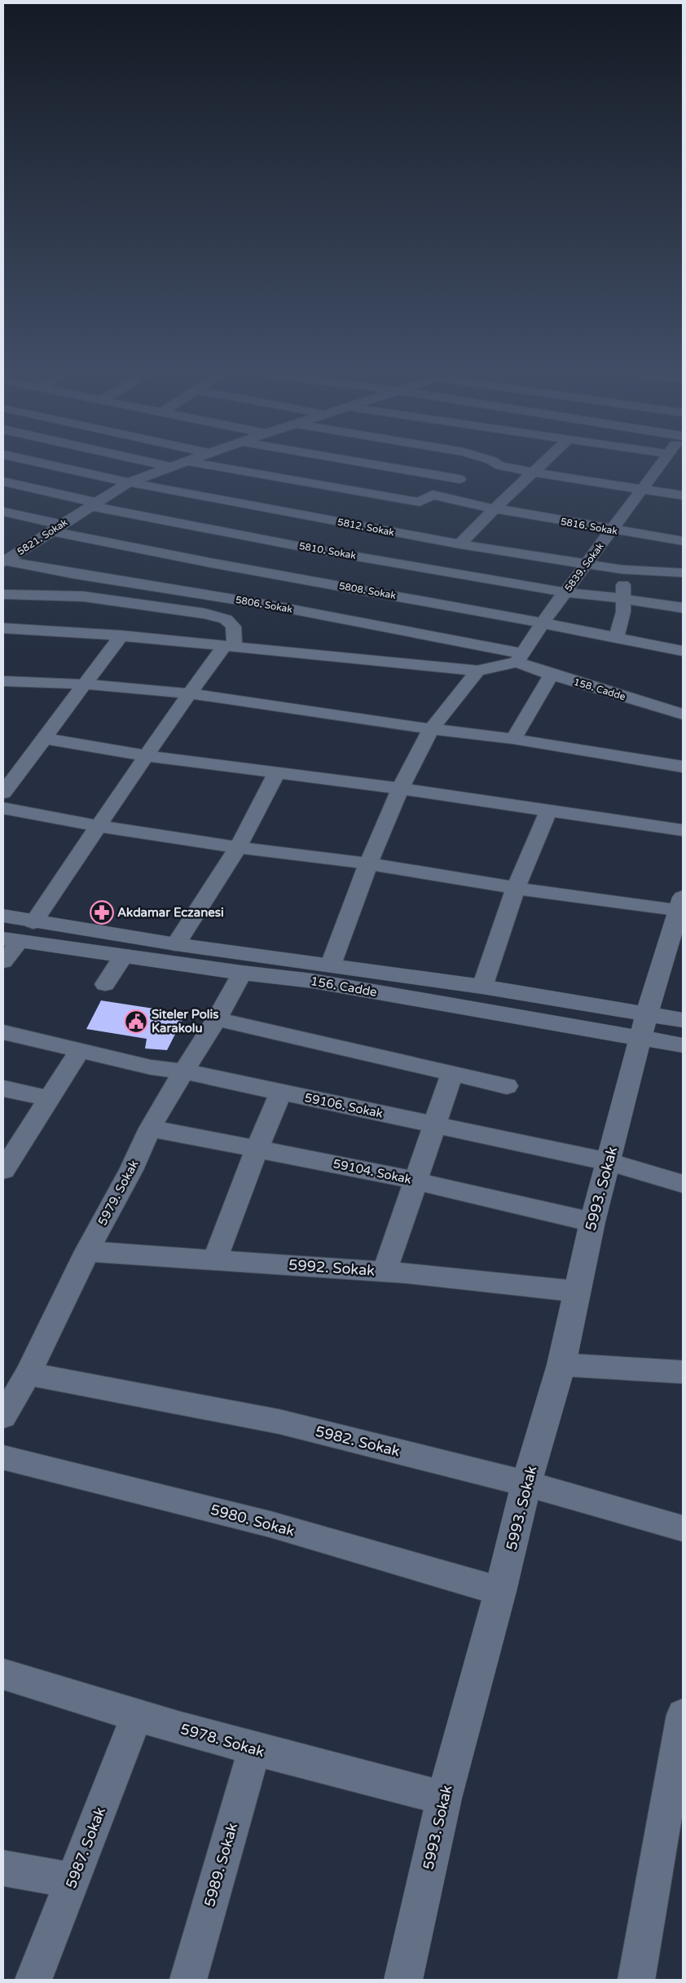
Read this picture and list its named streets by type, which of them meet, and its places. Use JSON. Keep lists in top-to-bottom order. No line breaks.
{"streets":{"street":["5816. Sokak","5812. Sokak","5821. Sokak","5810. Sokak","5839. Sokak","5808. Sokak","5806. Sokak","158. Cadde","156. Cadde","59106. Sokak","59104. Sokak","5993. Sokak","5979. Sokak","5992. Sokak","5982. Sokak","5980. Sokak","5978. Sokak","5987. Sokak","5989. Sokak"]},"crossings":[["5816. Sokak","5839. Sokak"],["5812. Sokak","5821. Sokak"],["5812. Sokak","5810. Sokak"],["5812. Sokak","5839. Sokak"],["5812. Sokak","5808. Sokak"],["5812. Sokak","5806. Sokak"],["5821. Sokak","5810. Sokak"],["5821. Sokak","5808. Sokak"],["5821. Sokak","5806. Sokak"],["5810. Sokak","5839. Sokak"],["5810. Sokak","5808. Sokak"],["5810. Sokak","5806. Sokak"],["5839. Sokak","5808. Sokak"],["5839. Sokak","5806. Sokak"],["5839. Sokak","158. Cadde"],["5808. Sokak","5806. Sokak"],["5806. Sokak","158. Cadde"],["156. Cadde","5993. Sokak"],["156. Cadde","5979. Sokak"],["59106. Sokak","5993. Sokak"],["59106. Sokak","5979. Sokak"],["59104. Sokak","5993. Sokak"],["59104. Sokak","5979. Sokak"],["5993. Sokak","5992. Sokak"],["5993. Sokak","5982. Sokak"],["5993. Sokak","5980. Sokak"],["5993. Sokak","5978. Sokak"],["5979. Sokak","5992. Sokak"],["5979. Sokak","5982. Sokak"],["5978. Sokak","5987. Sokak"],["5978. Sokak","5989. Sokak"]],"places":{"pharmacy":["Akdamar Eczanesi"],"public building":["Siteler Polis Karakolu"]}}
